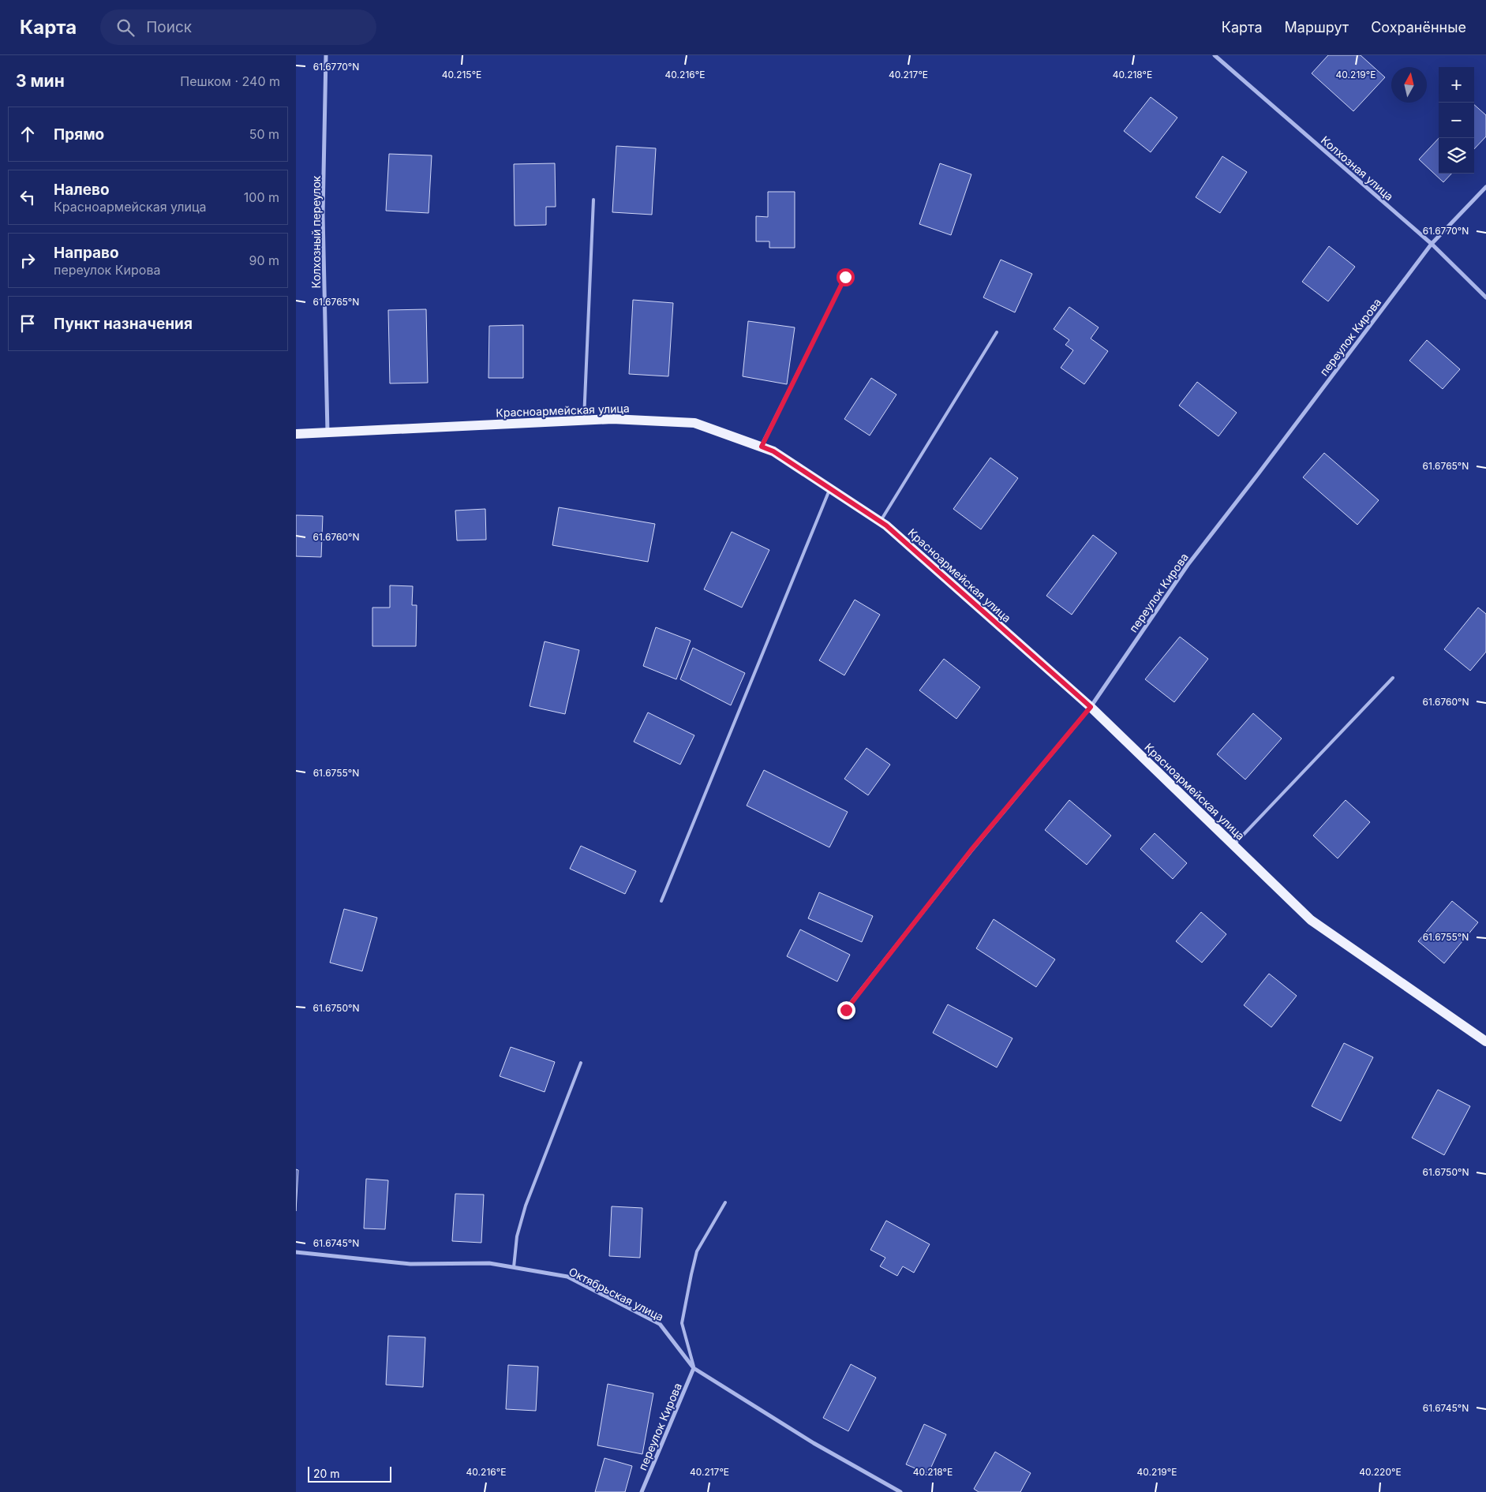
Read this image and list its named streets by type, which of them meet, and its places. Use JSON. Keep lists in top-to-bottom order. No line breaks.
{"streets":{"main road":["Красноармейская улица"],"street":["Колхозная улица","Колхозный переулок","переулок Кирова","Октябрьская улица"]},"crossings":[["Колхозная улица","переулок Кирова"],["Колхозный переулок","Красноармейская улица"],["переулок Кирова","Красноармейская улица"],["переулок Кирова","Октябрьская улица"]],"scale_bar":"20 m","north":"top","page":{"header":"Карта","search":"Поиск","nav":["Карта","Маршрут","Сохранённые"],"heading":["3 мин","Пешком · 240 m"],"map_buttons":["+","−"],"list":[["Прямо","50 m"],["Налево","Красноармейская улица","100 m"],["Направо","переулок Кирова","90 m"],"Пункт назначения"],"scale":"20 m"},"coordinates":["61.6770°N","40.215°E","40.216°E","40.217°E","40.218°E","40.219°E","61.6765°N","61.6760°N","61.6755°N","61.6750°N","61.6745°N","40.220°E"]}
